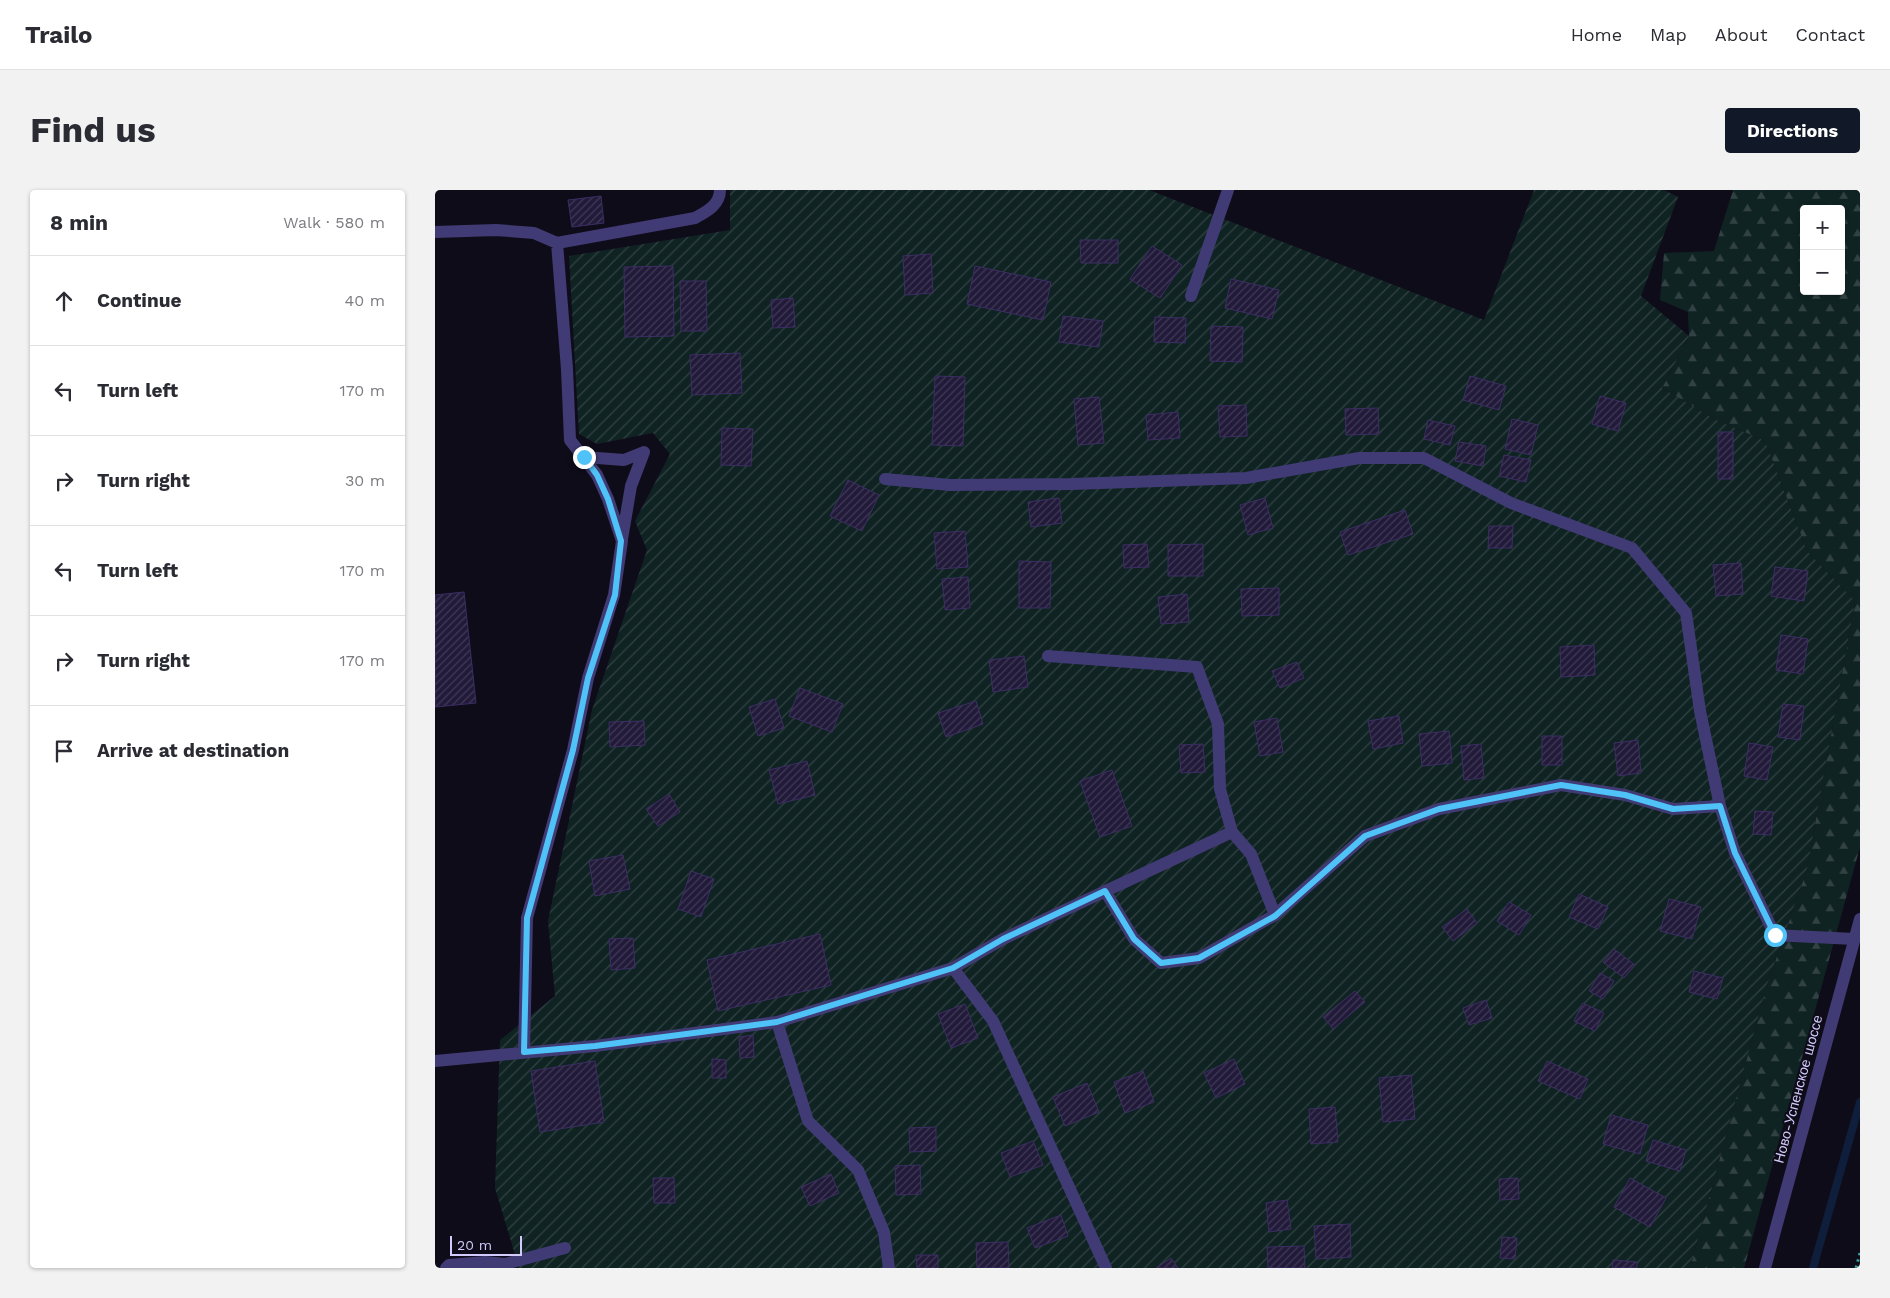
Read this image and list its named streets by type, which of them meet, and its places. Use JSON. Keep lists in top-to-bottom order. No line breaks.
{"streets":{"street":["Ново-Успенское шоссе"]},"scale_bar":"20 m","page":{"header":"Trailo","nav":["Home","Map","About","Contact"],"buttons":"Directions","title":"Find us","heading":["8 min","Walk · 580 m"],"map_buttons":["+","−"],"list":[["Continue","40 m"],["Turn left","170 m"],["Turn right","30 m"],["Turn left","170 m"],["Turn right","170 m"],"Arrive at destination"],"scale":"20 m"}}
